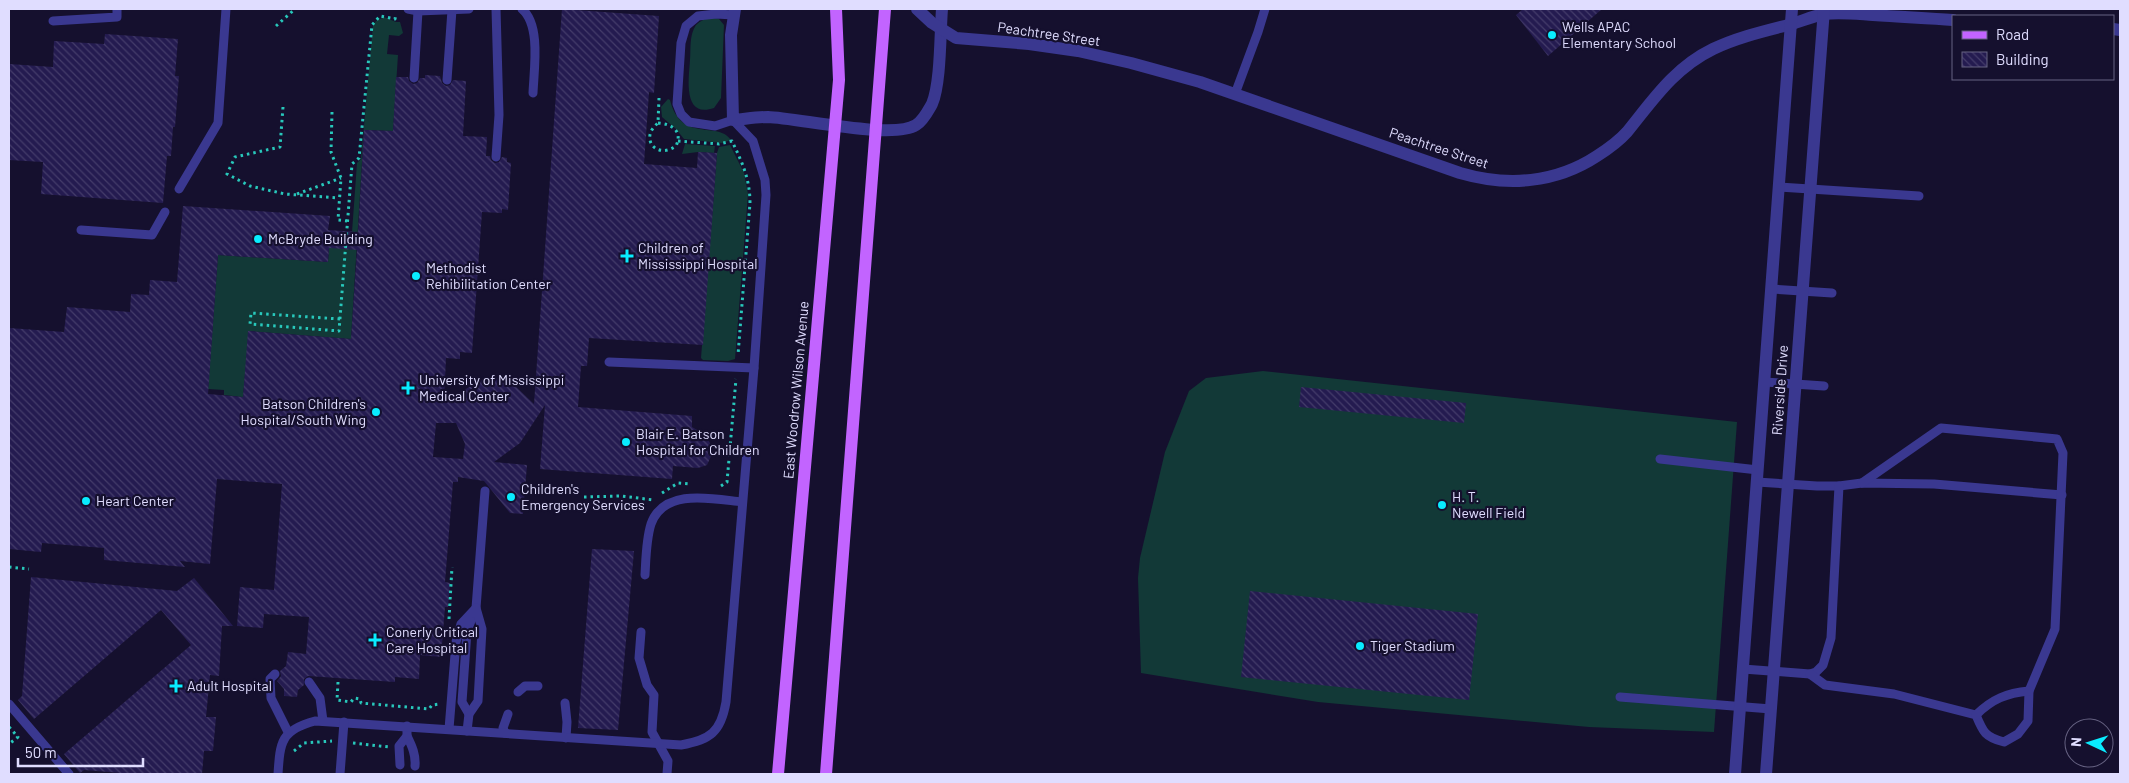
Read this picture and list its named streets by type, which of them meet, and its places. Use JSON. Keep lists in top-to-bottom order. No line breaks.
{"streets":{"main road":["East Woodrow Wilson Avenue"],"street":["Peachtree Street","Riverside Drive"]},"crossings":[["Peachtree Street","Riverside Drive"]],"places":{"other":["Wells APAC Elementary School","McBryde Building","Methodist Rehibilitation Center","Batson Children's Hospital/South Wing","Blair E. Batson Hospital for Children","Children's Emergency Services","Heart Center","H. T. Newell Field","Tiger Stadium"],"health":["Children of Mississippi Hospital","University of Mississippi Medical Center","Conerly Critical Care Hospital","Adult Hospital"]},"legend":["Road","Building"],"scale_bar":"50 m","north":"left"}
